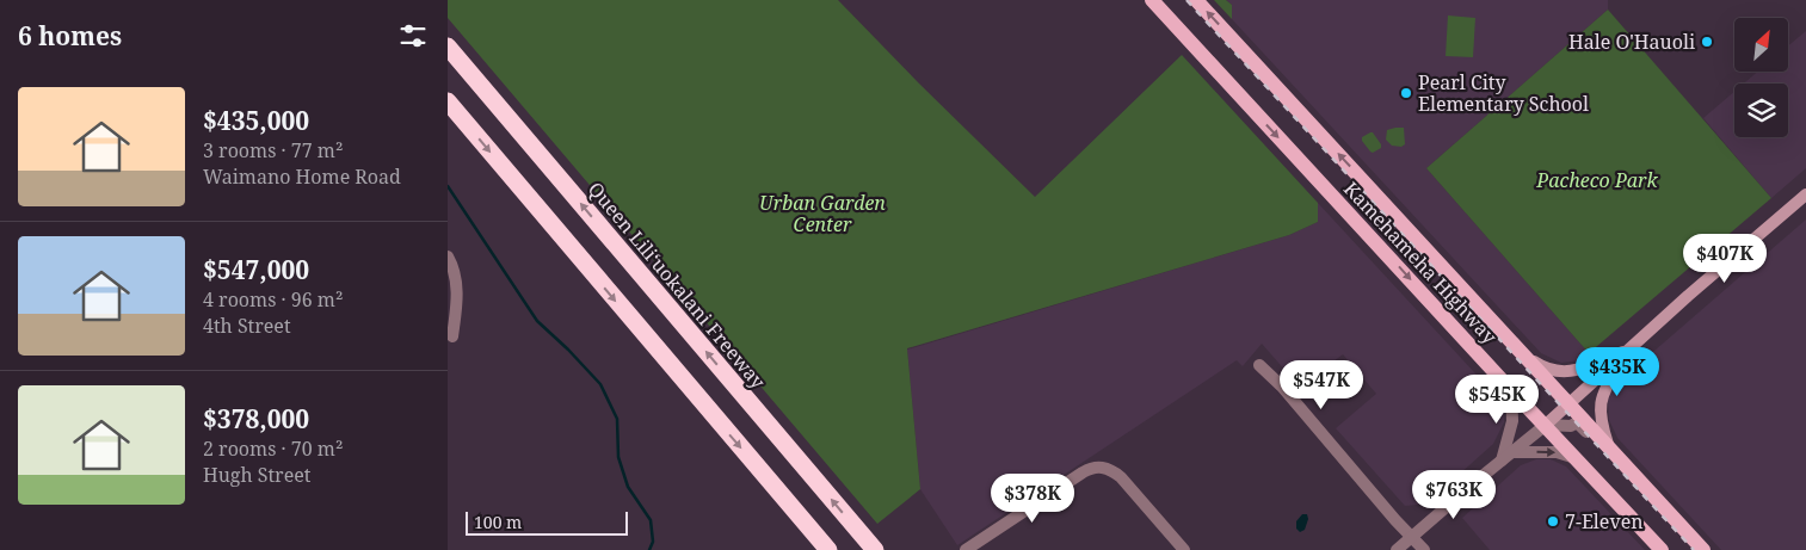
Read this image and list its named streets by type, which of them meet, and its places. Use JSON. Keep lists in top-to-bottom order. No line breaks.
{"streets":{"highway":["Queen Liliʻuokalani Freeway"],"main road":["Kamehameha Highway"]},"parks":["Pacheco Park","Urban Garden Center"],"places":["Hale O'Hauoli","Pearl City Elementary School","7-Eleven"],"scale_bar":"100 m","north":"top right","page":{"heading":"6 homes","list":[{"name":"$435,000","note":"3 rooms · 77 m² · Waimano Home Road"},{"name":"$547,000","note":"4 rooms · 96 m² · 4th Street"},{"name":"$378,000","note":"2 rooms · 70 m² · Hugh Street"}],"price":["$407K","$435K","$547K","$545K","$763K","$378K"],"scale":"100 m"}}
